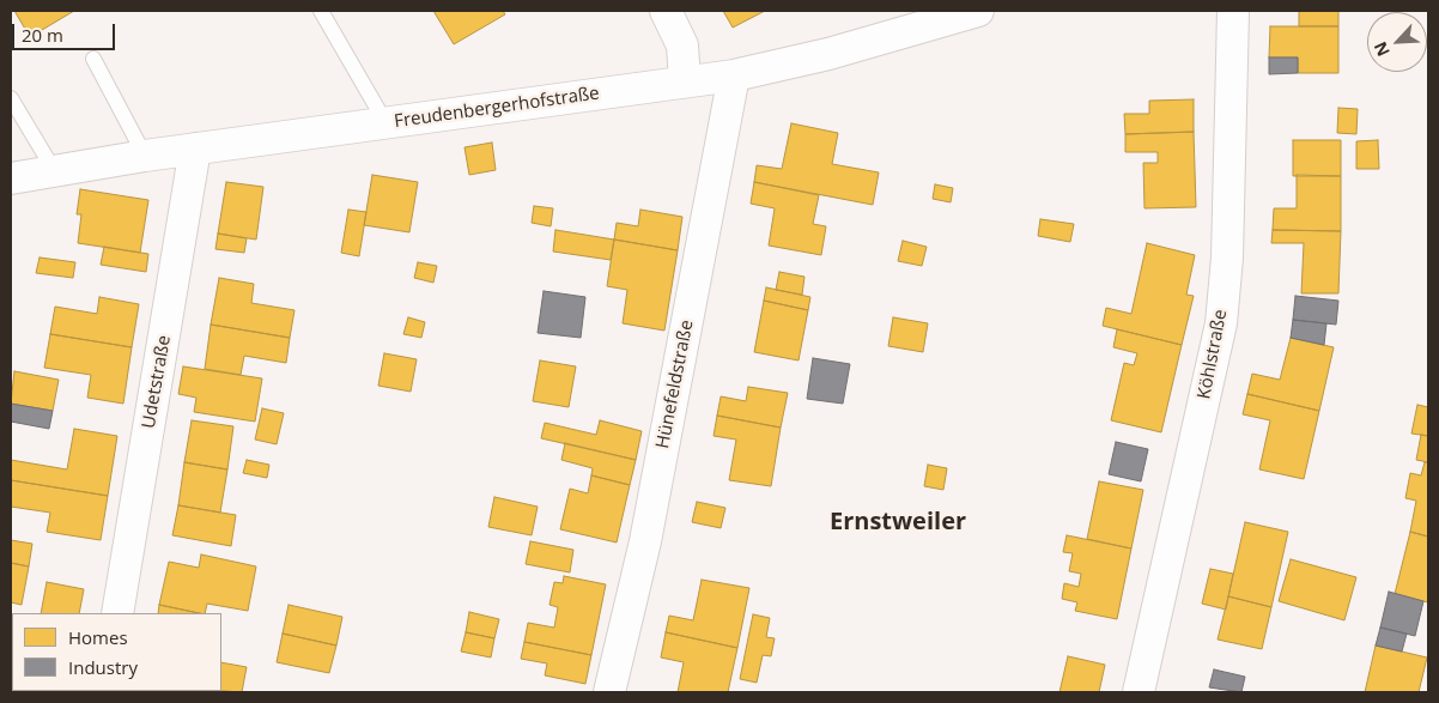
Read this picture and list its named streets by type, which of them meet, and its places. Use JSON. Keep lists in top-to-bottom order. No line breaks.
{"streets":{"street":["Freudenbergerhofstraße","Köhlstraße","Udetstraße","Hünefeldstraße"]},"crossings":[["Freudenbergerhofstraße","Udetstraße"],["Freudenbergerhofstraße","Hünefeldstraße"]],"districts":["Ernstweiler"],"legend":["Homes","Industry"],"scale_bar":"20 m","north":"bottom left"}
